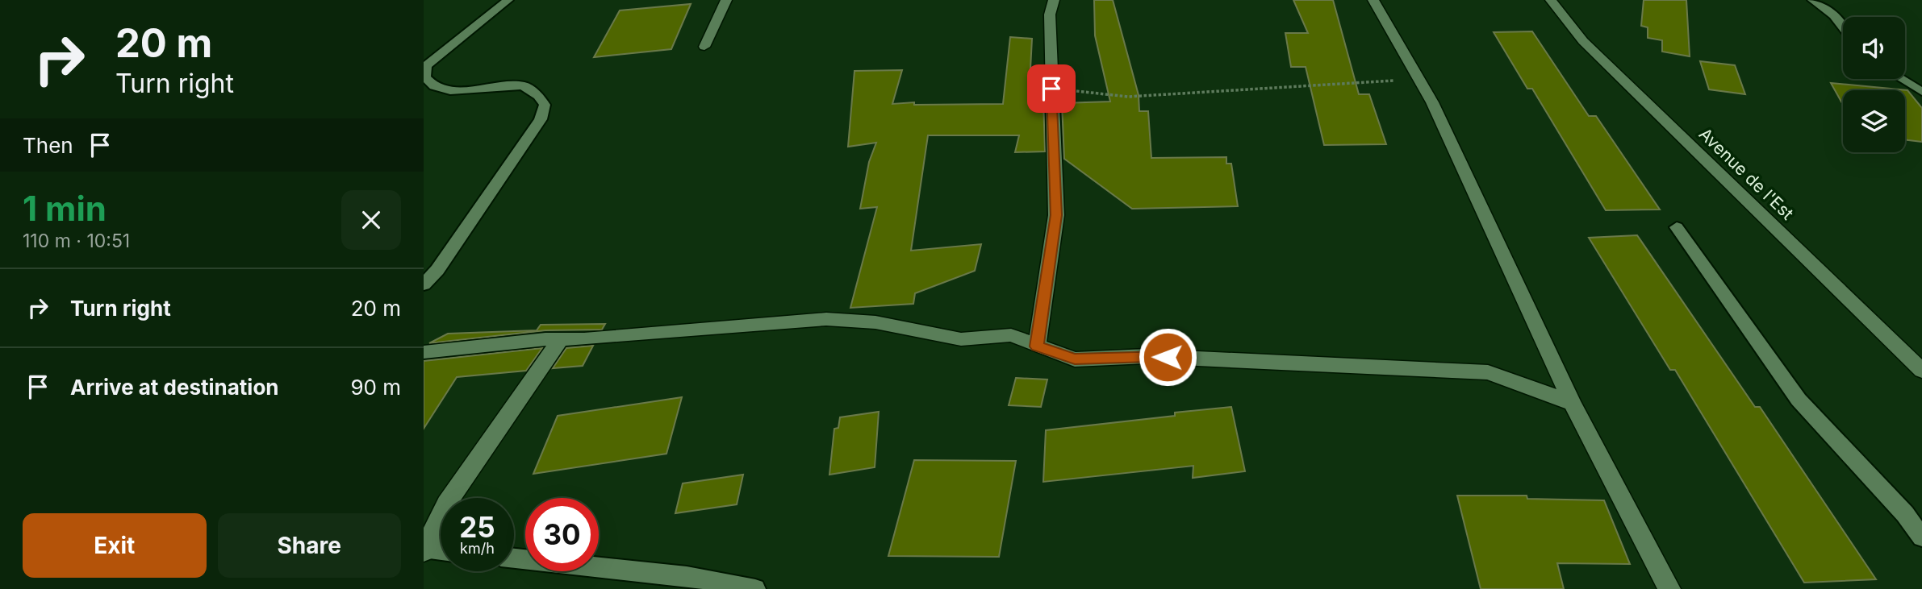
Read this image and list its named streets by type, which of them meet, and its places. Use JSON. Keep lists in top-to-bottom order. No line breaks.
{"streets":{"street":["Avenue de l'Est"]},"page":{"turn":["20 m","Turn right"],"then":"Then","heading":["1 min","110 m · 10:51"],"list":[{"name":"Turn right","value":"20 m"},{"name":"Arrive at destination","value":"90 m"}],"speed":"25 km/h","limit":"30","buttons":["Exit","Share"]}}
